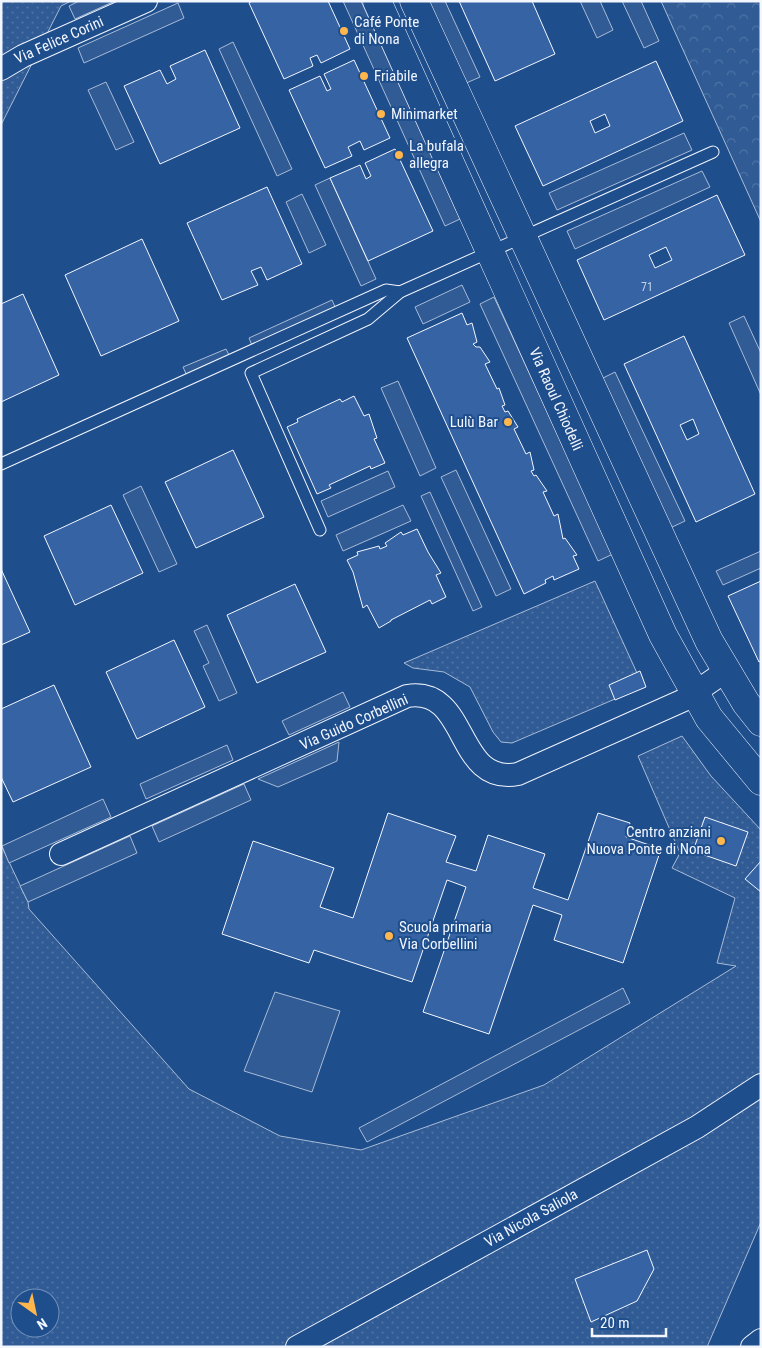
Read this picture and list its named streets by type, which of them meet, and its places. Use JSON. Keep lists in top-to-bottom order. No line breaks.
{"streets":{"main road":["Via Raoul Chiodelli"],"street":["Via Felice Corini","Via Guido Corbellini","Via Nicola Saliola"]},"crossings":[["Via Raoul Chiodelli","Via Guido Corbellini"]],"places":["Café Ponte di Nona","Friabile","Minimarket","La bufala allegra","Lulù Bar","Centro anziani Nuova Ponte di Nona","Scuola primaria Via Corbellini"],"house_numbers":["71"],"scale_bar":"20 m","north":"bottom right"}
